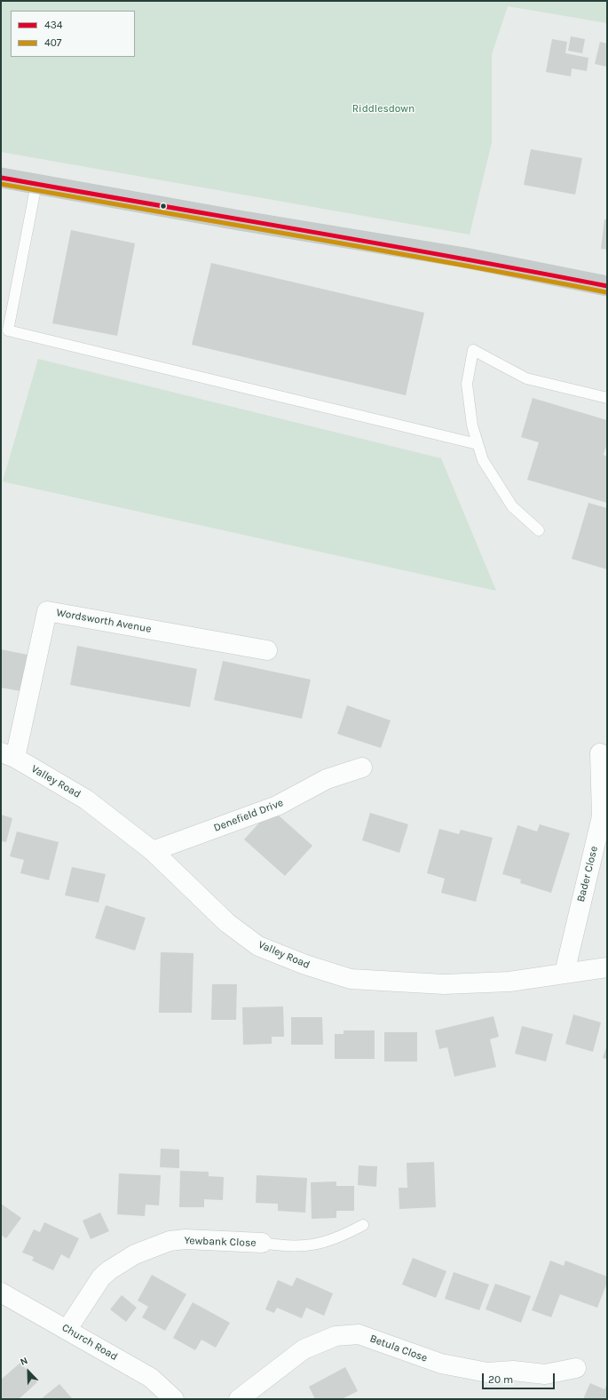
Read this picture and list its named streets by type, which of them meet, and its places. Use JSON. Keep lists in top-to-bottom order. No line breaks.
{"streets":{"street":["Wordsworth Avenue","Valley Road","Denefield Drive","Bader Close","Yewbank Close","Church Road","Betula Close"]},"crossings":[["Wordsworth Avenue","Valley Road"],["Valley Road","Denefield Drive"],["Valley Road","Bader Close"],["Yewbank Close","Church Road"]],"parks":["Riddlesdown"],"lines":["transit line 434","transit line 407"],"legend":["434","407"],"scale_bar":"20 m","north":"top left"}
